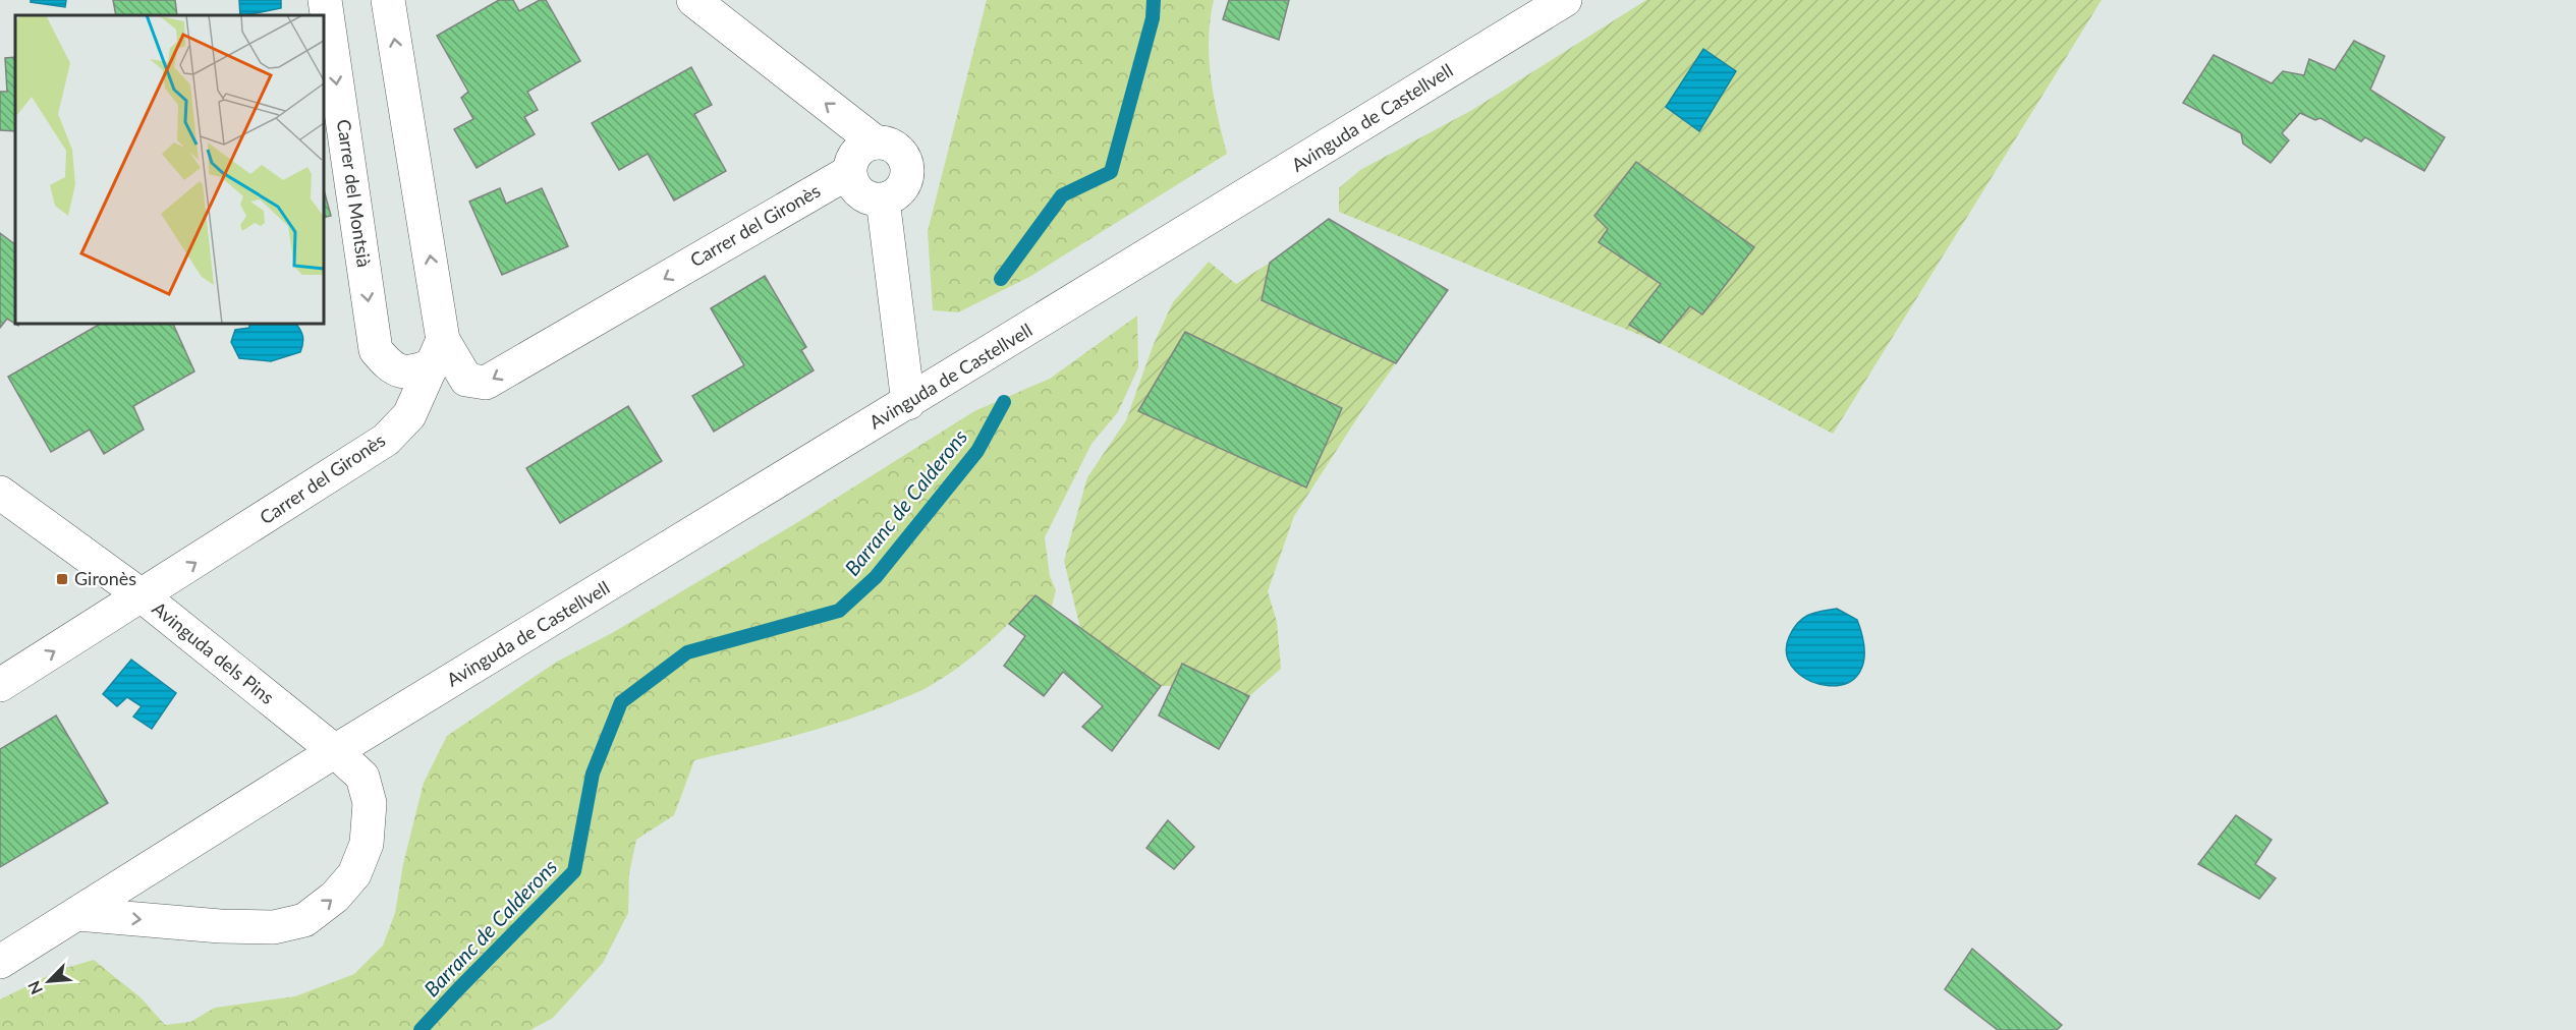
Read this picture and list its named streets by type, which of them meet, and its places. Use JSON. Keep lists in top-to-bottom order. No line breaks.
{"streets":{"street":["Avinguda de Castellvell","Carrer del Montsià","Carrer del Gironès","Avinguda dels Pins"]},"crossings":[["Avinguda de Castellvell","Avinguda dels Pins"],["Carrer del Montsià","Carrer del Gironès"],["Carrer del Gironès","Avinguda dels Pins"]],"one_way":["Carrer del Montsià"],"water":["Barranc de Calderons"],"places":{"transit":["Gironès"]},"north":"bottom left"}
